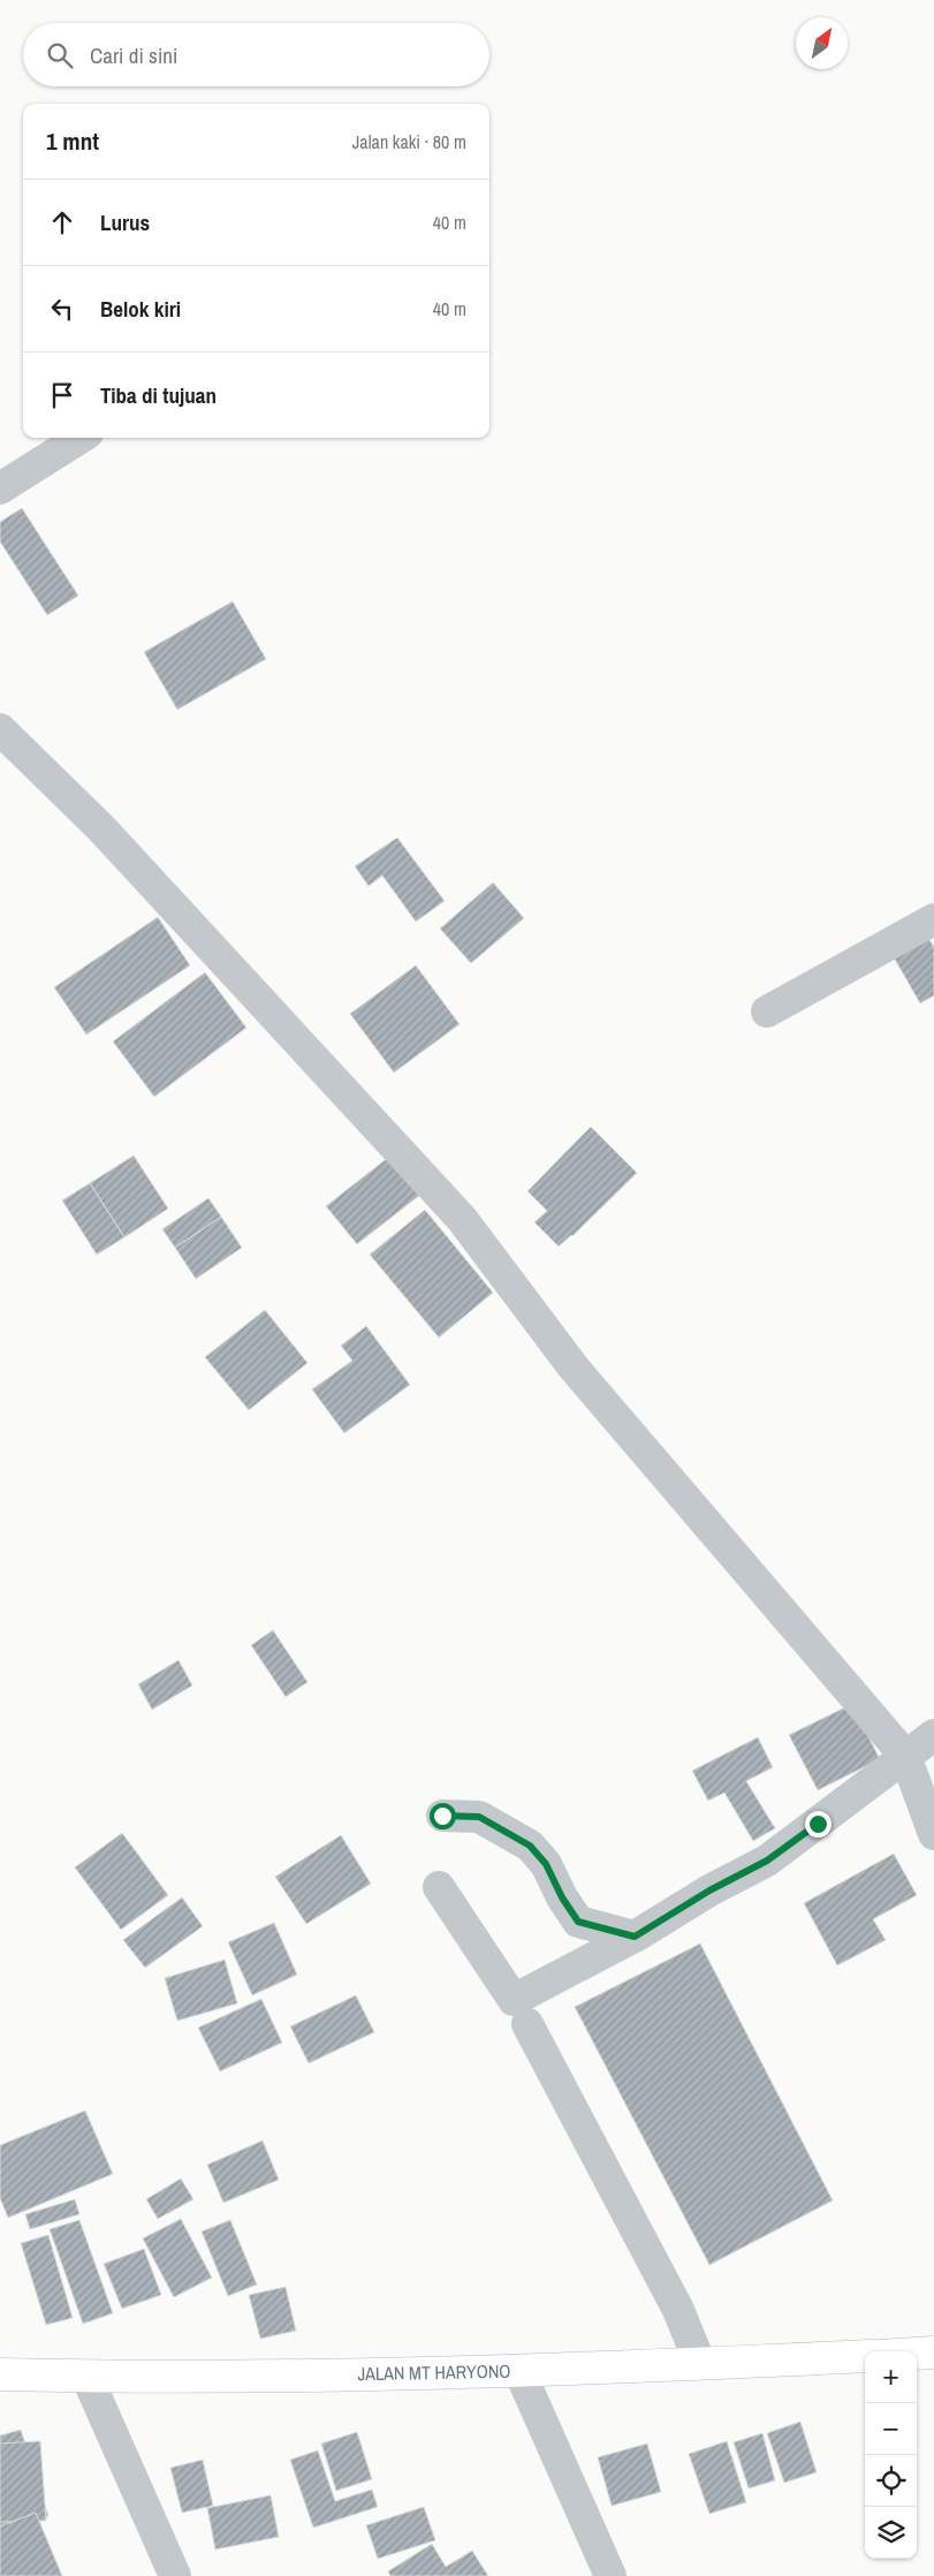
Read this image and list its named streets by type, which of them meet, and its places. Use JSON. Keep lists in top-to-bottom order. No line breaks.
{"streets":{"main road":["JALAN MT HARYONO"]},"north":"top right","page":{"search":"Cari di sini","heading":["1 mnt","Jalan kaki · 80 m"],"list":[["Lurus","40 m"],["Belok kiri","40 m"],"Tiba di tujuan"],"map_buttons":["+","−"]}}
